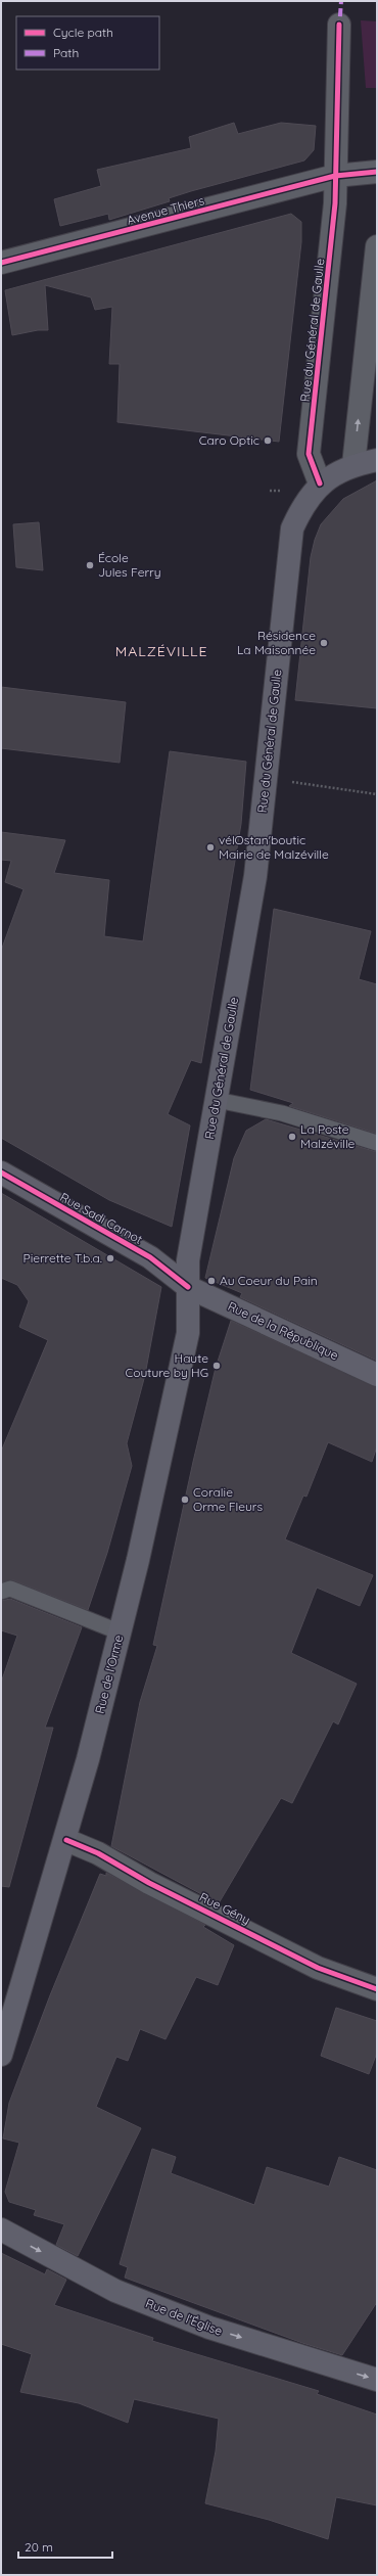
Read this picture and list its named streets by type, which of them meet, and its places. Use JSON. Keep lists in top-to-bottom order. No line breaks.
{"streets":{"main road":["Rue du Général de Gaulle","Rue Sadi Carnot","Rue de la République","Rue de l'Orme","Rue de l'Église"],"street":["Avenue Thiers","Rue Gény"]},"crossings":[["Avenue Thiers","Rue du Général de Gaulle"],["Rue du Général de Gaulle","Rue Sadi Carnot"],["Rue du Général de Gaulle","Rue de la République"],["Rue du Général de Gaulle","Rue de l'Orme"],["Rue Sadi Carnot","Rue de la République"],["Rue Sadi Carnot","Rue de l'Orme"],["Rue de la République","Rue de l'Orme"],["Rue de l'Orme","Rue Gény"]],"one_way":["Rue de l'Église"],"districts":["MALZÉVILLE"],"places":["Caro Optic","École Jules Ferry","Résidence La Maisonnée","vélOstan'boutic Mairie de Malzéville","La Poste Malzéville","Pierrette T.b.a.","Au Coeur du Pain","Haute Couture by HG","Coralie Orme Fleurs"],"legend":["Cycle path","Path"],"scale_bar":"20 m"}
